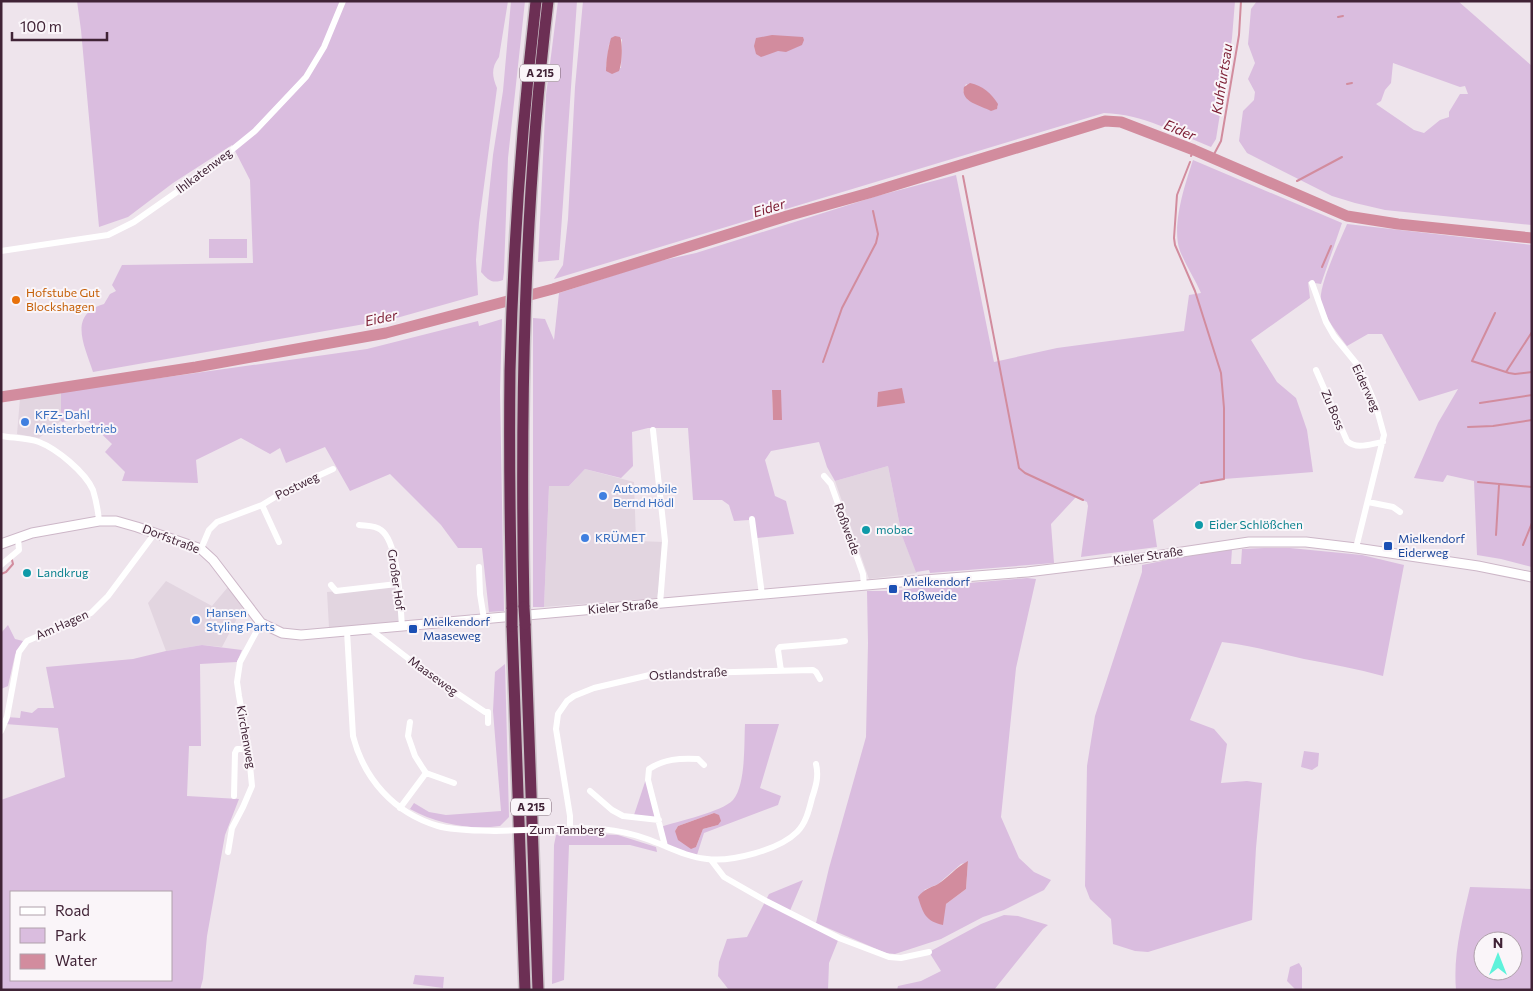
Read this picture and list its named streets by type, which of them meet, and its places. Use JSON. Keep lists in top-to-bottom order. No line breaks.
{"streets":{"highway":["A 215"],"street":["Ihlkatenweg","Eiderweg","Zu Boss","Postweg","Roßweide","Dorfstraße","Kieler Straße","Großer Hof","Am Hagen","Ostlandstraße","Maaseweg","Kirchenweg","Zum Tamberg"]},"crossings":[["Eiderweg","Zu Boss"],["Eiderweg","Kieler Straße"],["Postweg","Dorfstraße"],["Roßweide","Kieler Straße"],["Dorfstraße","Am Hagen"],["Dorfstraße","Kirchenweg"],["Kieler Straße","Großer Hof"],["Ostlandstraße","Zum Tamberg"]],"water":["Kuhfurtsau","Eider"],"places":{"other":["Hofstube Gut Blockshagen","KFZ- Dahl Meisterbetrieb","Automobile Bernd Hödl","Eider Schlößchen","mobac","KRÜMET","Landkrug","Hansen Styling Parts"],"transit":["Mielkendorf Eiderweg","Mielkendorf Roßweide","Mielkendorf Maaseweg"]},"legend":["Road","Park","Water"],"scale_bar":"100 m","north":"top"}
